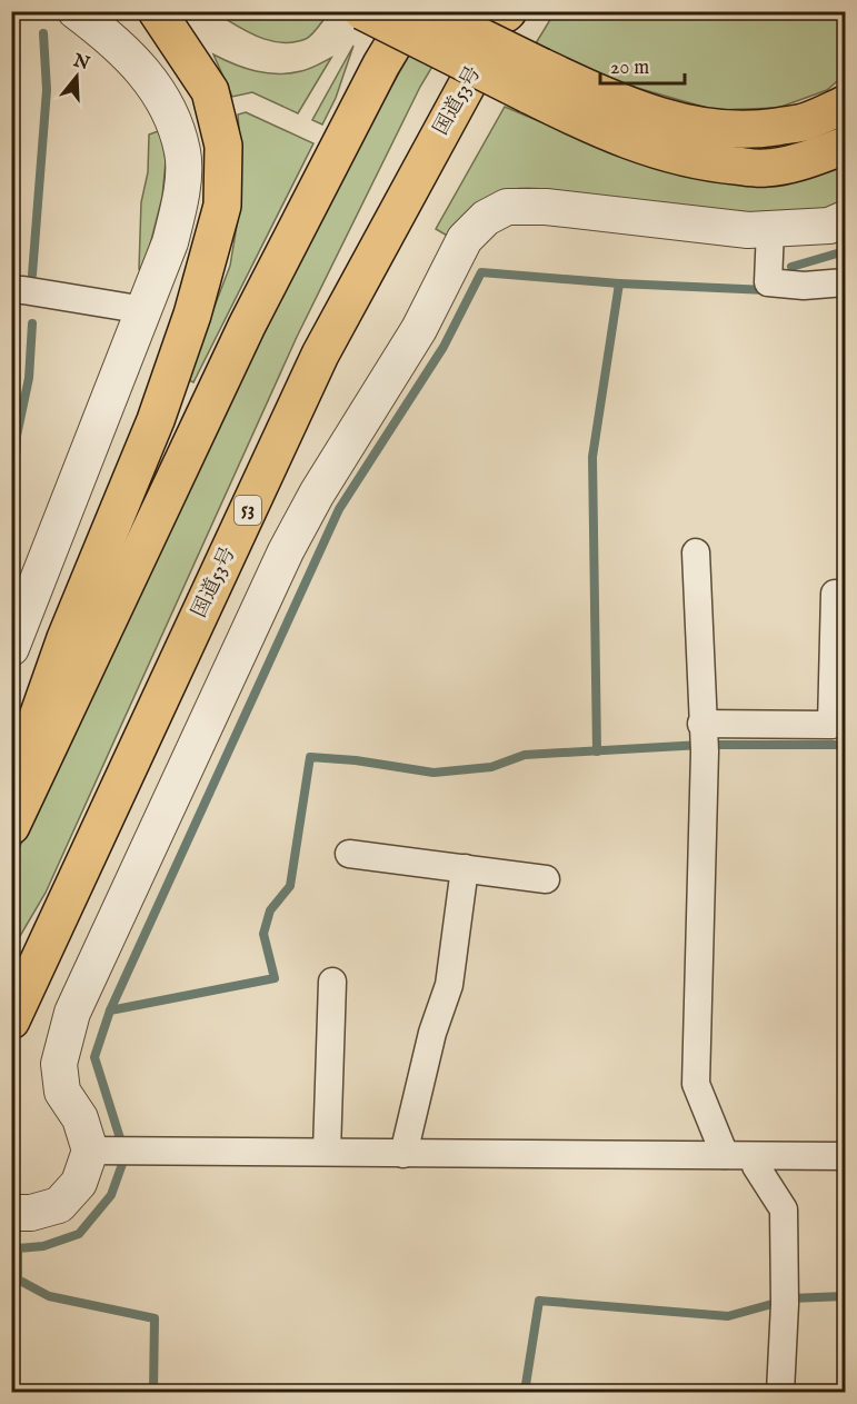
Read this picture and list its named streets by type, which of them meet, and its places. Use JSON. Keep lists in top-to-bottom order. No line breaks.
{"streets":{"highway":["国道53号","53"]},"scale_bar":"20 m","north":"top"}
